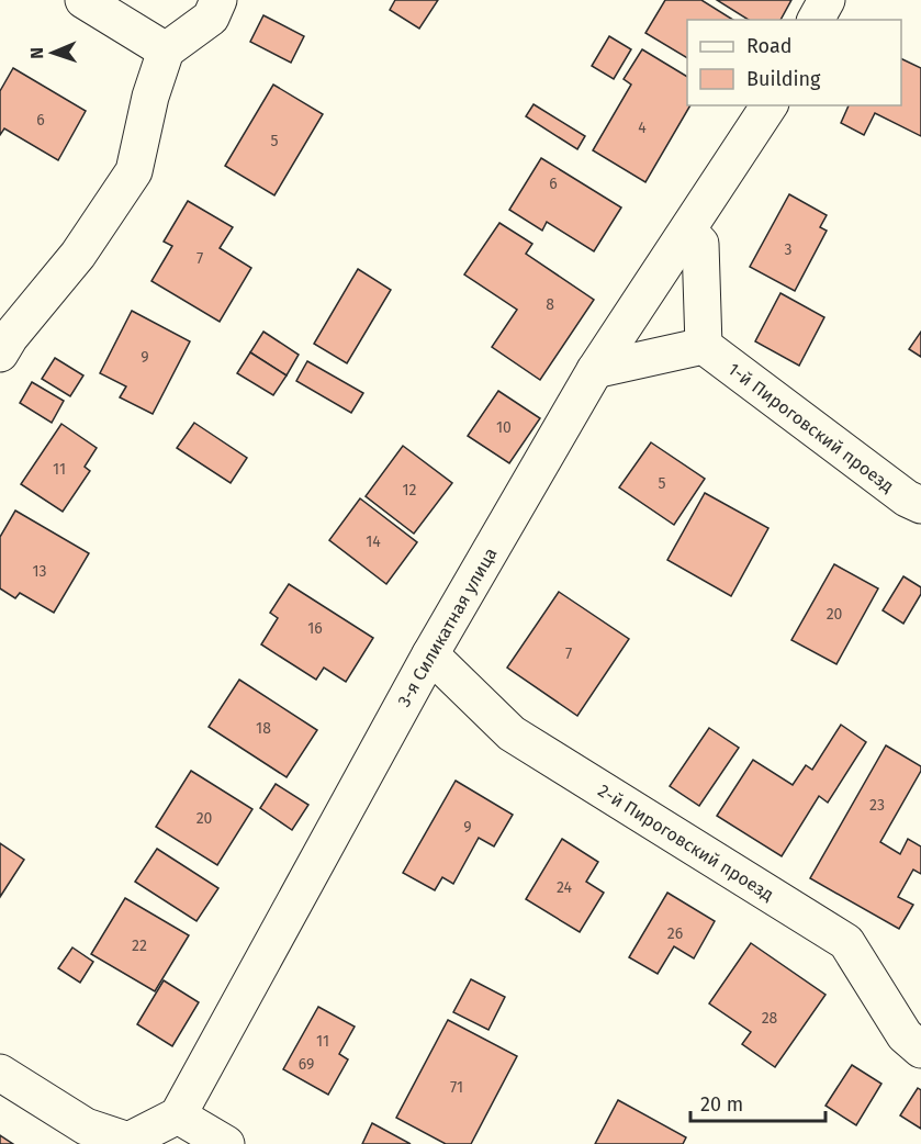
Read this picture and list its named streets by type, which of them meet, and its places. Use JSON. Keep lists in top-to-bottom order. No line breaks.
{"streets":{"street":["1-й Пироговский проезд","3-я Силикатная улица","2-й Пироговский проезд"]},"crossings":[["3-я Силикатная улица","2-й Пироговский проезд"]],"house_numbers":["6","4","5","6","3","7","8","9","10","11","5","12","14","13","20","16","7","18","23","20","9","24","26","22","28","11","69","71"],"legend":["Road","Building"],"scale_bar":"20 m","north":"left"}
